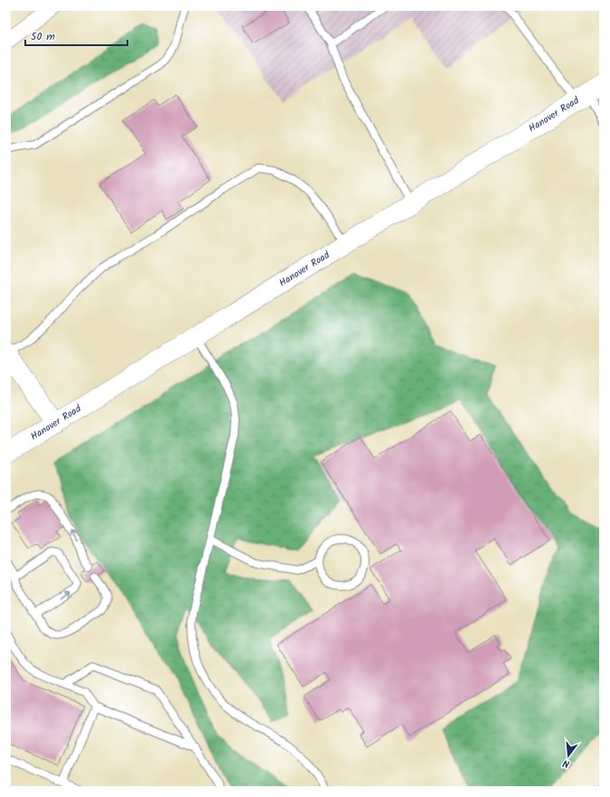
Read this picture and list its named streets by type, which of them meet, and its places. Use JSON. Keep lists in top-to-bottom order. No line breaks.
{"streets":{"street":["Hanover Road"]},"scale_bar":"50 m","north":"bottom"}
